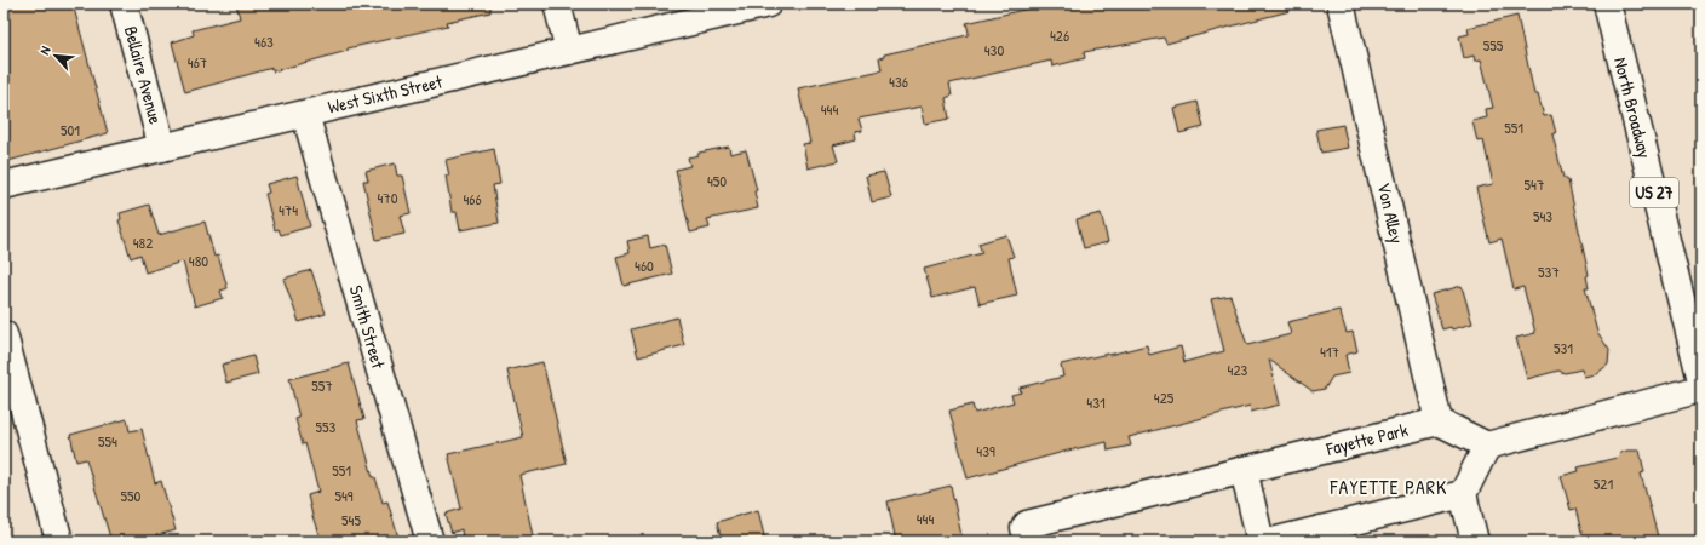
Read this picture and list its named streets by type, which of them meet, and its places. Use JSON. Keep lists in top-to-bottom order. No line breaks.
{"streets":{"street":["Bellaire Avenue","West Sixth Street","North Broadway","US 27","Von Alley","Smith Street","Fayette Park"]},"crossings":[["Bellaire Avenue","West Sixth Street"],["West Sixth Street","Smith Street"],["Von Alley","Fayette Park"]],"districts":["FAYETTE PARK"],"house_numbers":["426","463","555","430","467","436","444","551","501","450","547","470","466","474","543","482","480","460","537","531","417","423","557","425","431","553","554","439","551","521","550","549","444","545"],"north":"top left"}
